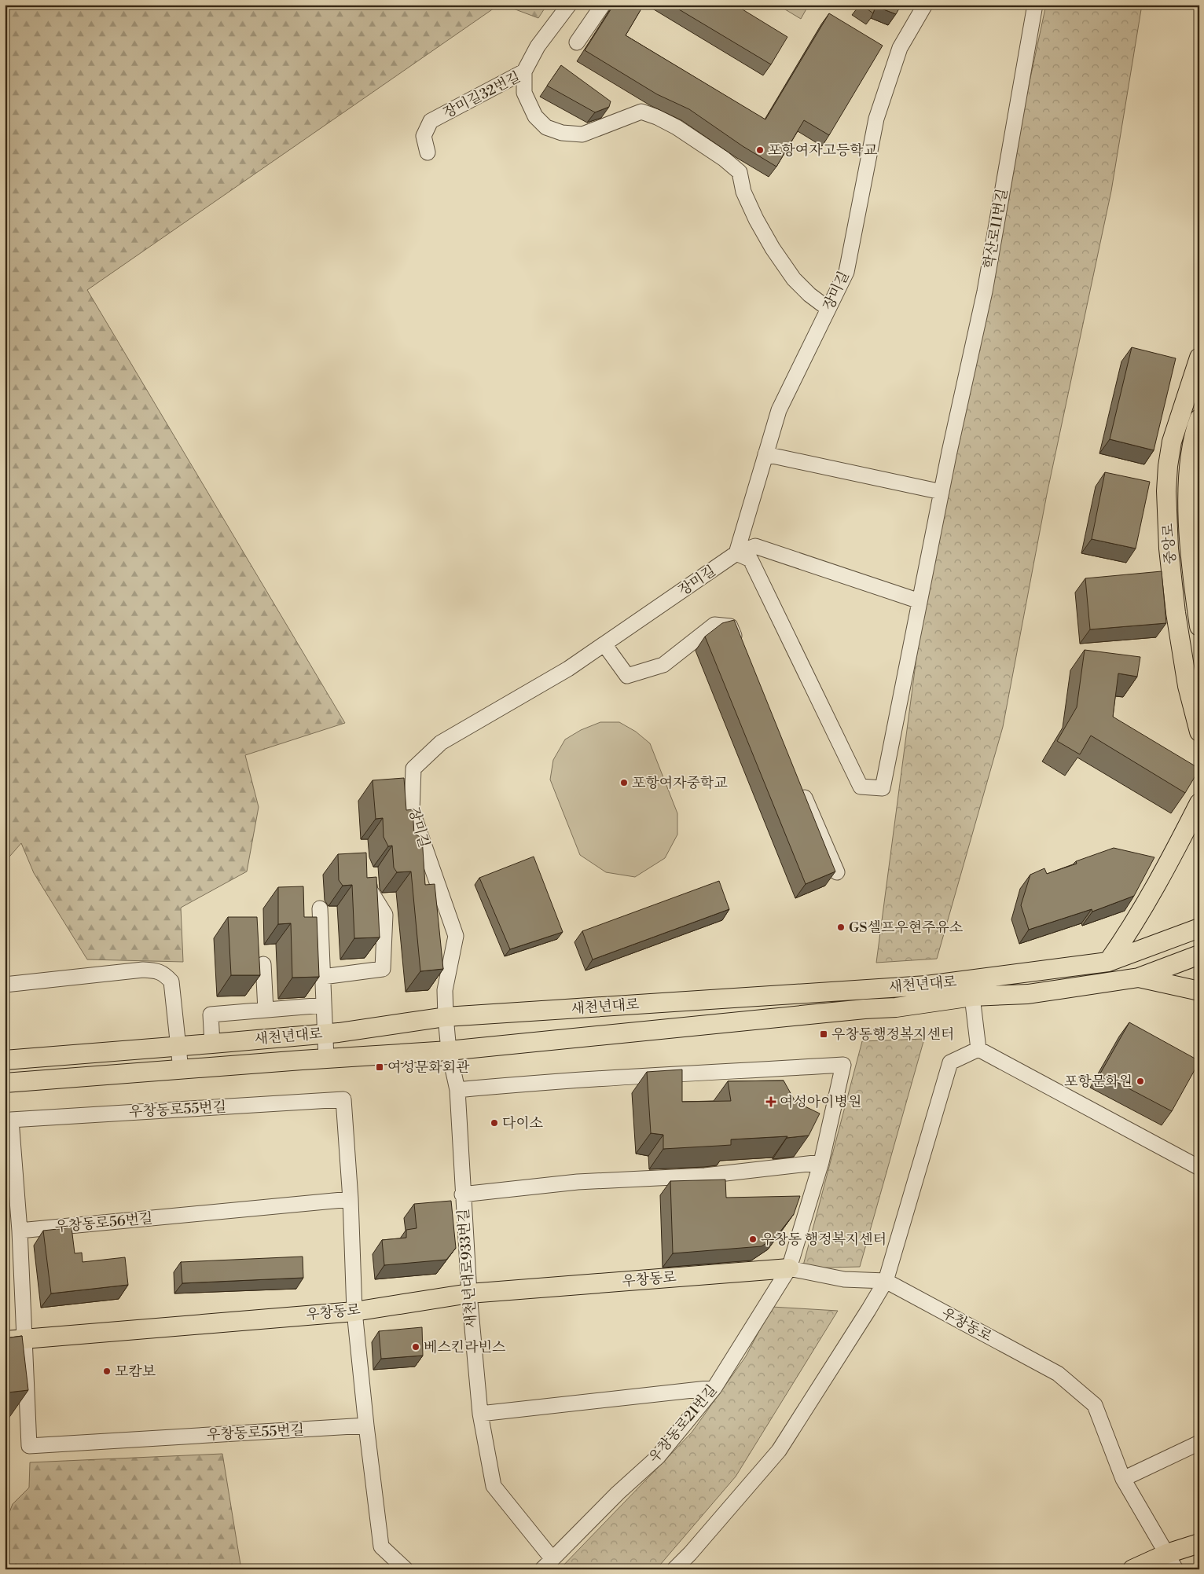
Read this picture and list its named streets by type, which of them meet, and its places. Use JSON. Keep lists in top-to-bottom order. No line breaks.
{"streets":{"main road":["중앙로","새천년대로","우창동로"],"street":["장미길32번길","학산로11번길","장미길","우창동로55번길","우창동로56번길","새천년대로933번길","우창동로21번길"]},"crossings":[["장미길32번길","장미길"],["학산로11번길","장미길"],["장미길","새천년대로"],["장미길","새천년대로933번길"],["새천년대로","새천년대로933번길"],["우창동로55번길","우창동로56번길"],["우창동로55번길","우창동로"],["새천년대로933번길","우창동로"],["새천년대로933번길","우창동로21번길"],["우창동로","우창동로21번길"]],"places":{"other":["포항여자고등학교","포항여자중학교","GS셀프우현주유소","포항문화원","다이소","우창동 행정복지센터","베스킨라빈스","모캄보"],"transit":["우창동행정복지센터","여성문화회관"],"health":["여성아이병원"]}}
